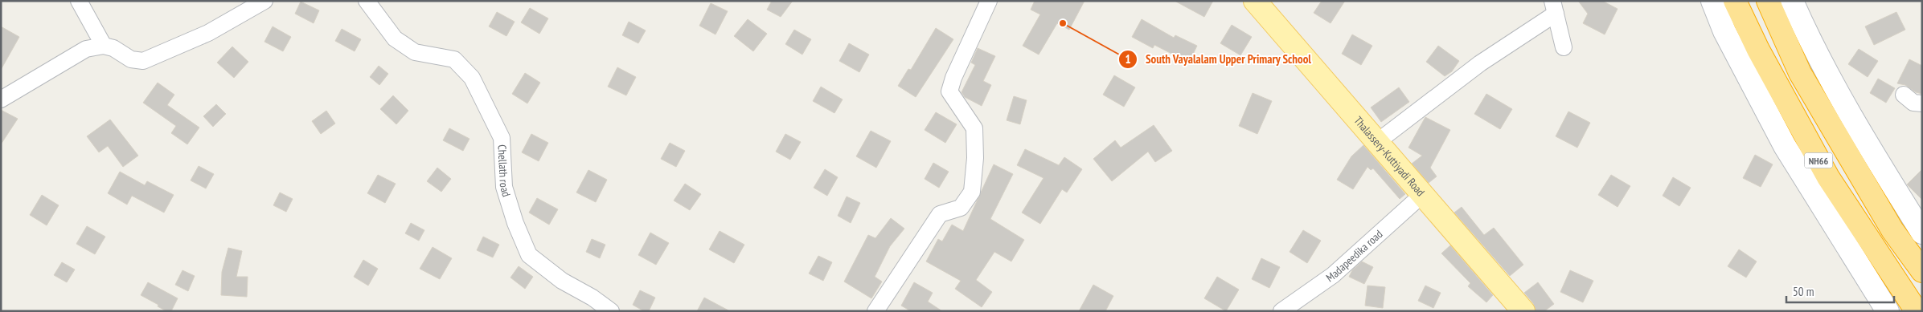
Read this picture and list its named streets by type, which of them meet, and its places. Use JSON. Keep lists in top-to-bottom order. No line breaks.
{"streets":{"highway":["NH66"],"main road":["Thalassery-Kuttiyadi Road"],"street":["Chellath road","Madapeedika road"]},"crossings":[["Thalassery-Kuttiyadi Road","Madapeedika road"]],"places":["South Vayalalam Upper Primary School"],"scale_bar":"50 m"}
